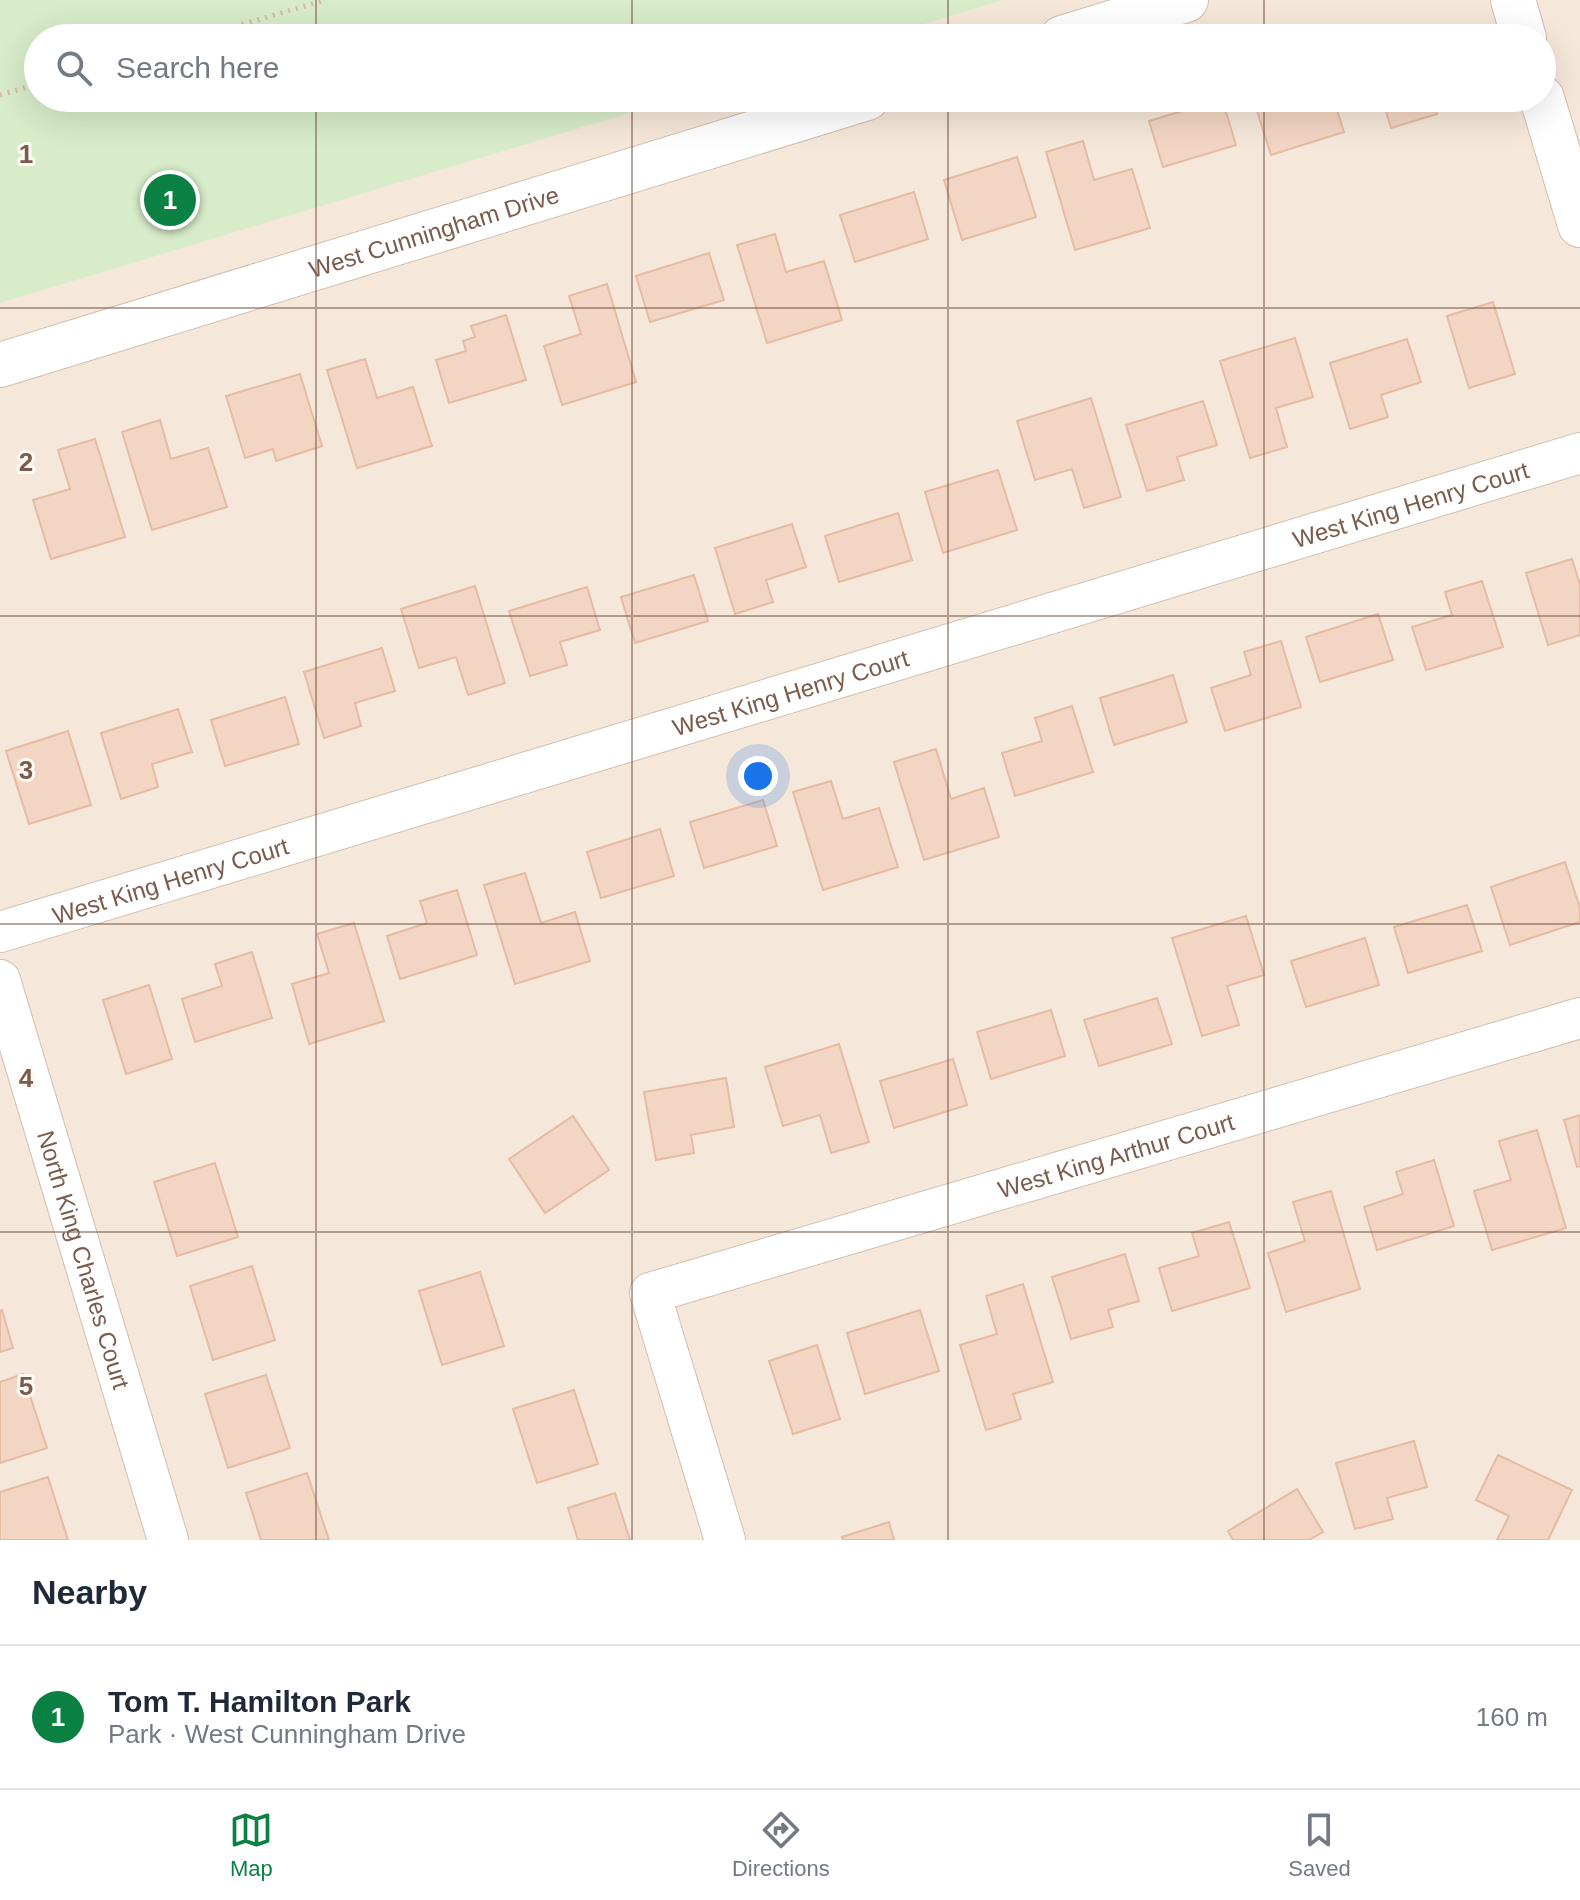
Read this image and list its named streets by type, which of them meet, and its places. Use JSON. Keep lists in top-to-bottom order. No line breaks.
{"streets":{"street":["West Cunningham Drive","West King Henry Court","West King Arthur Court","North King Charles Court"]},"page":{"search":"Search here","pins":"1","heading":"Nearby","list":[{"mark":"1","name":"Tom T. Hamilton Park","note":"Park · West Cunningham Drive","value":"160 m"}],"nav":["Map","Directions","Saved"]},"grid":{"rows":["1","2","3","4","5"]}}
